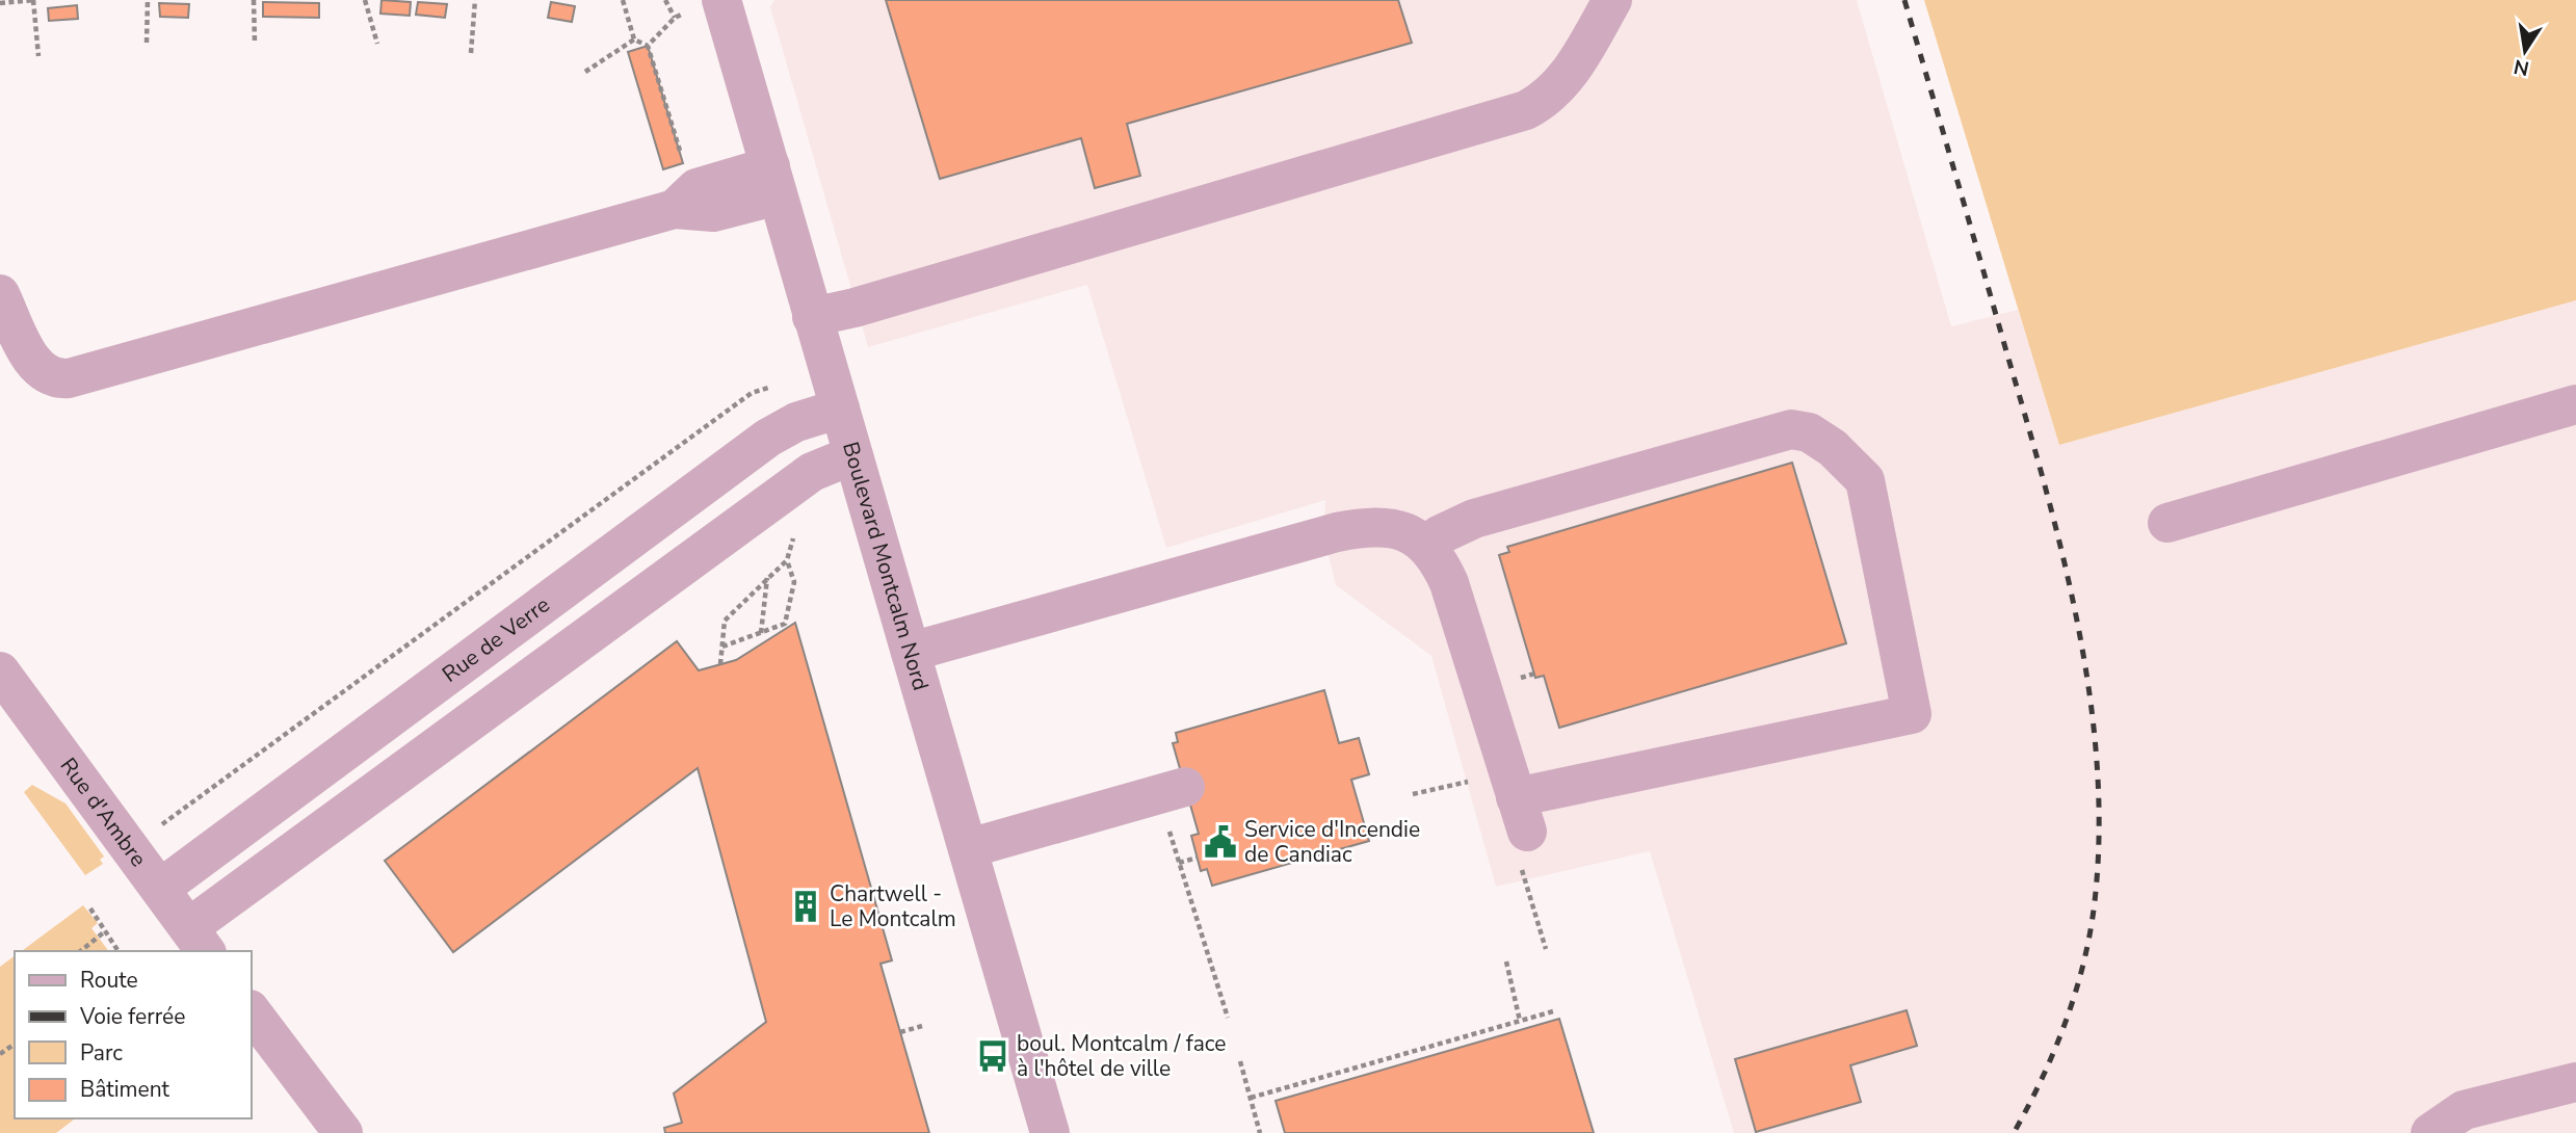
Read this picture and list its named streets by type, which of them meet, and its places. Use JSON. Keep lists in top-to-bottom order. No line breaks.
{"streets":{"street":["Boulevard Montcalm Nord","Rue de Verre","Rue d'Ambre"]},"crossings":[["Boulevard Montcalm Nord","Rue de Verre"],["Rue de Verre","Rue d'Ambre"]],"places":{"public building":["Service d'Incendie de Candiac"],"building":["Chartwell - Le Montcalm"],"bus stop":["boul. Montcalm / face à l'hôtel de ville"]},"legend":["Route","Voie ferrée","Parc","Bâtiment"],"north":"bottom"}
